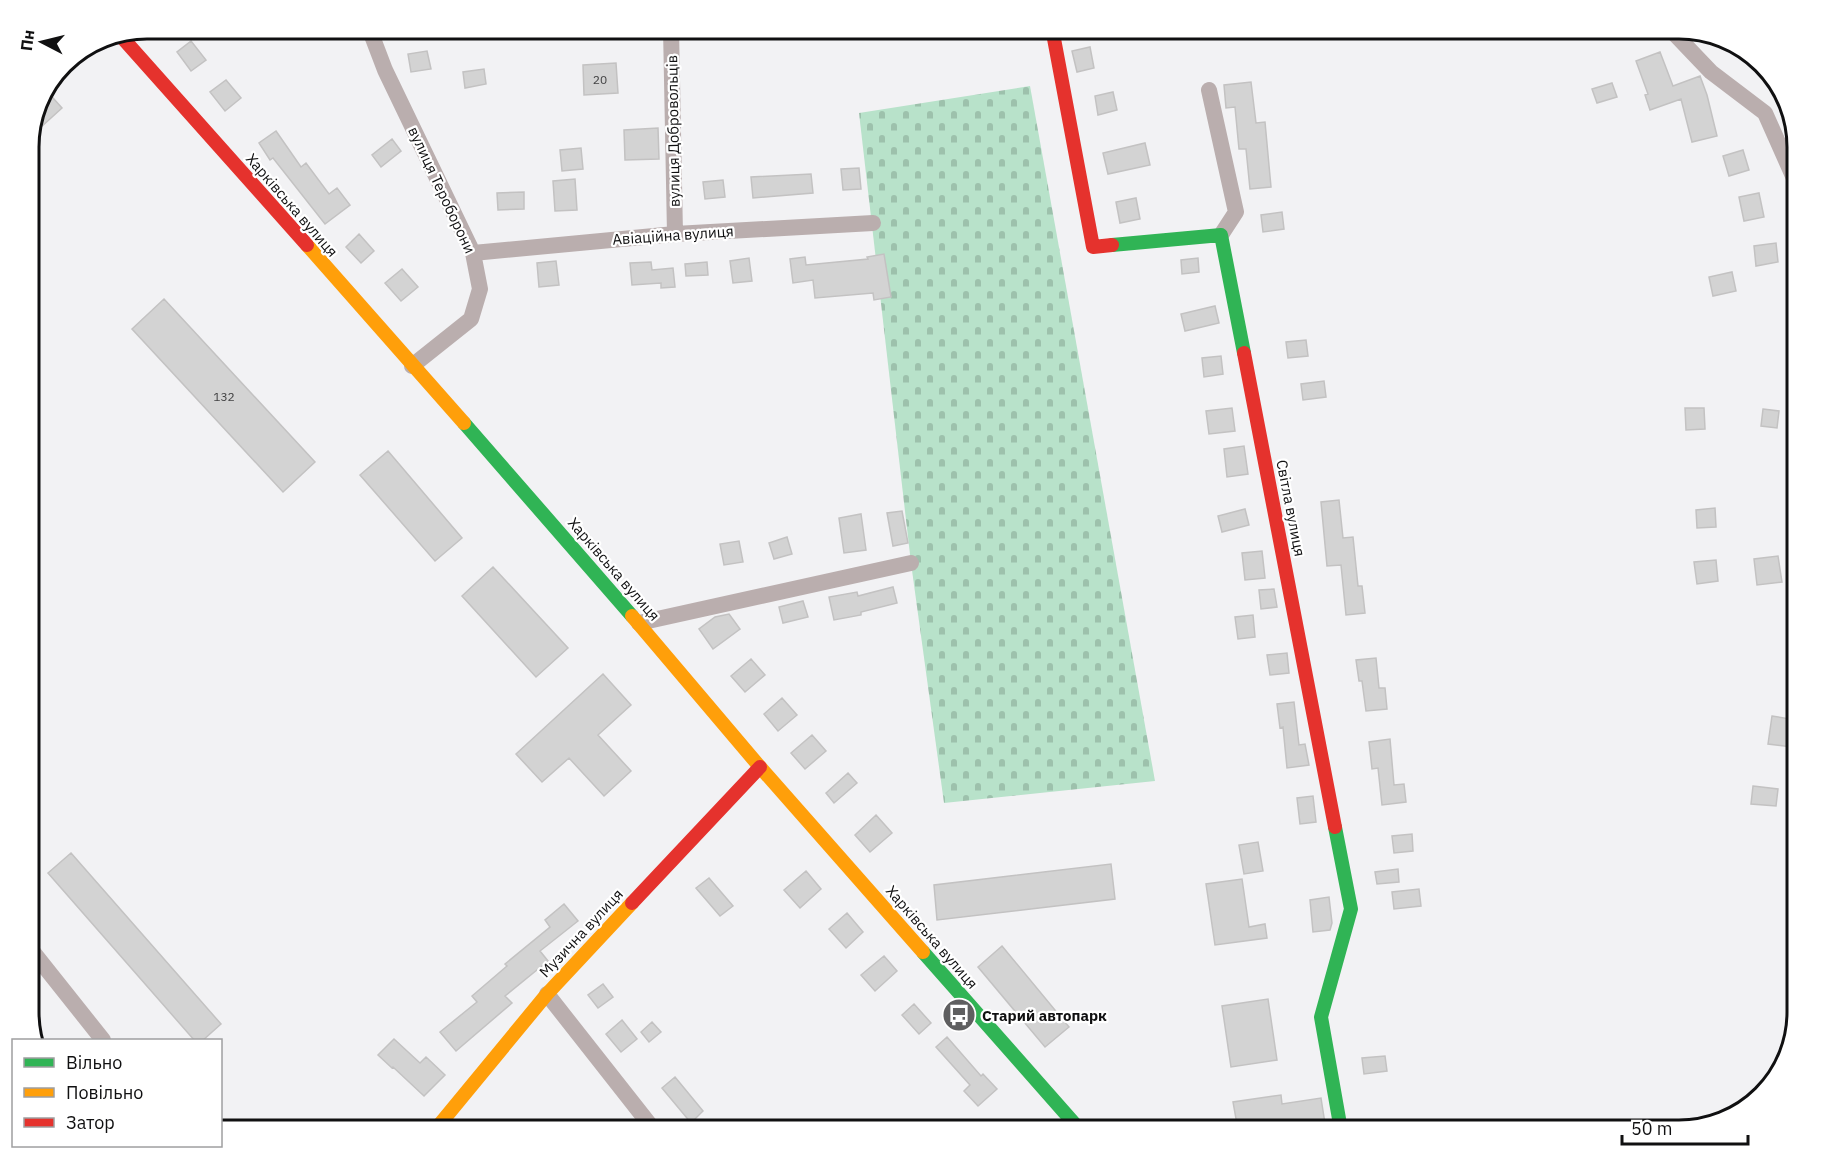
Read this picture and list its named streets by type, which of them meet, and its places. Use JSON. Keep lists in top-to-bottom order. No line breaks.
{"streets":{"street":["вулиця Добровольців","вулиця Тероборони","Харківська вулиця","Авіаційна вулиця","Світла вулиця","Музична вулиця"]},"crossings":[["вулиця Добровольців","Авіаційна вулиця"],["вулиця Тероборони","Харківська вулиця"],["вулиця Тероборони","Авіаційна вулиця"],["Харківська вулиця","Музична вулиця"]],"places":{"bus stop":["Старий автопарк"]},"house_numbers":["20","132"],"legend":["Вільно","Повільно","Затор"],"scale_bar":"50 m","north":"left"}
